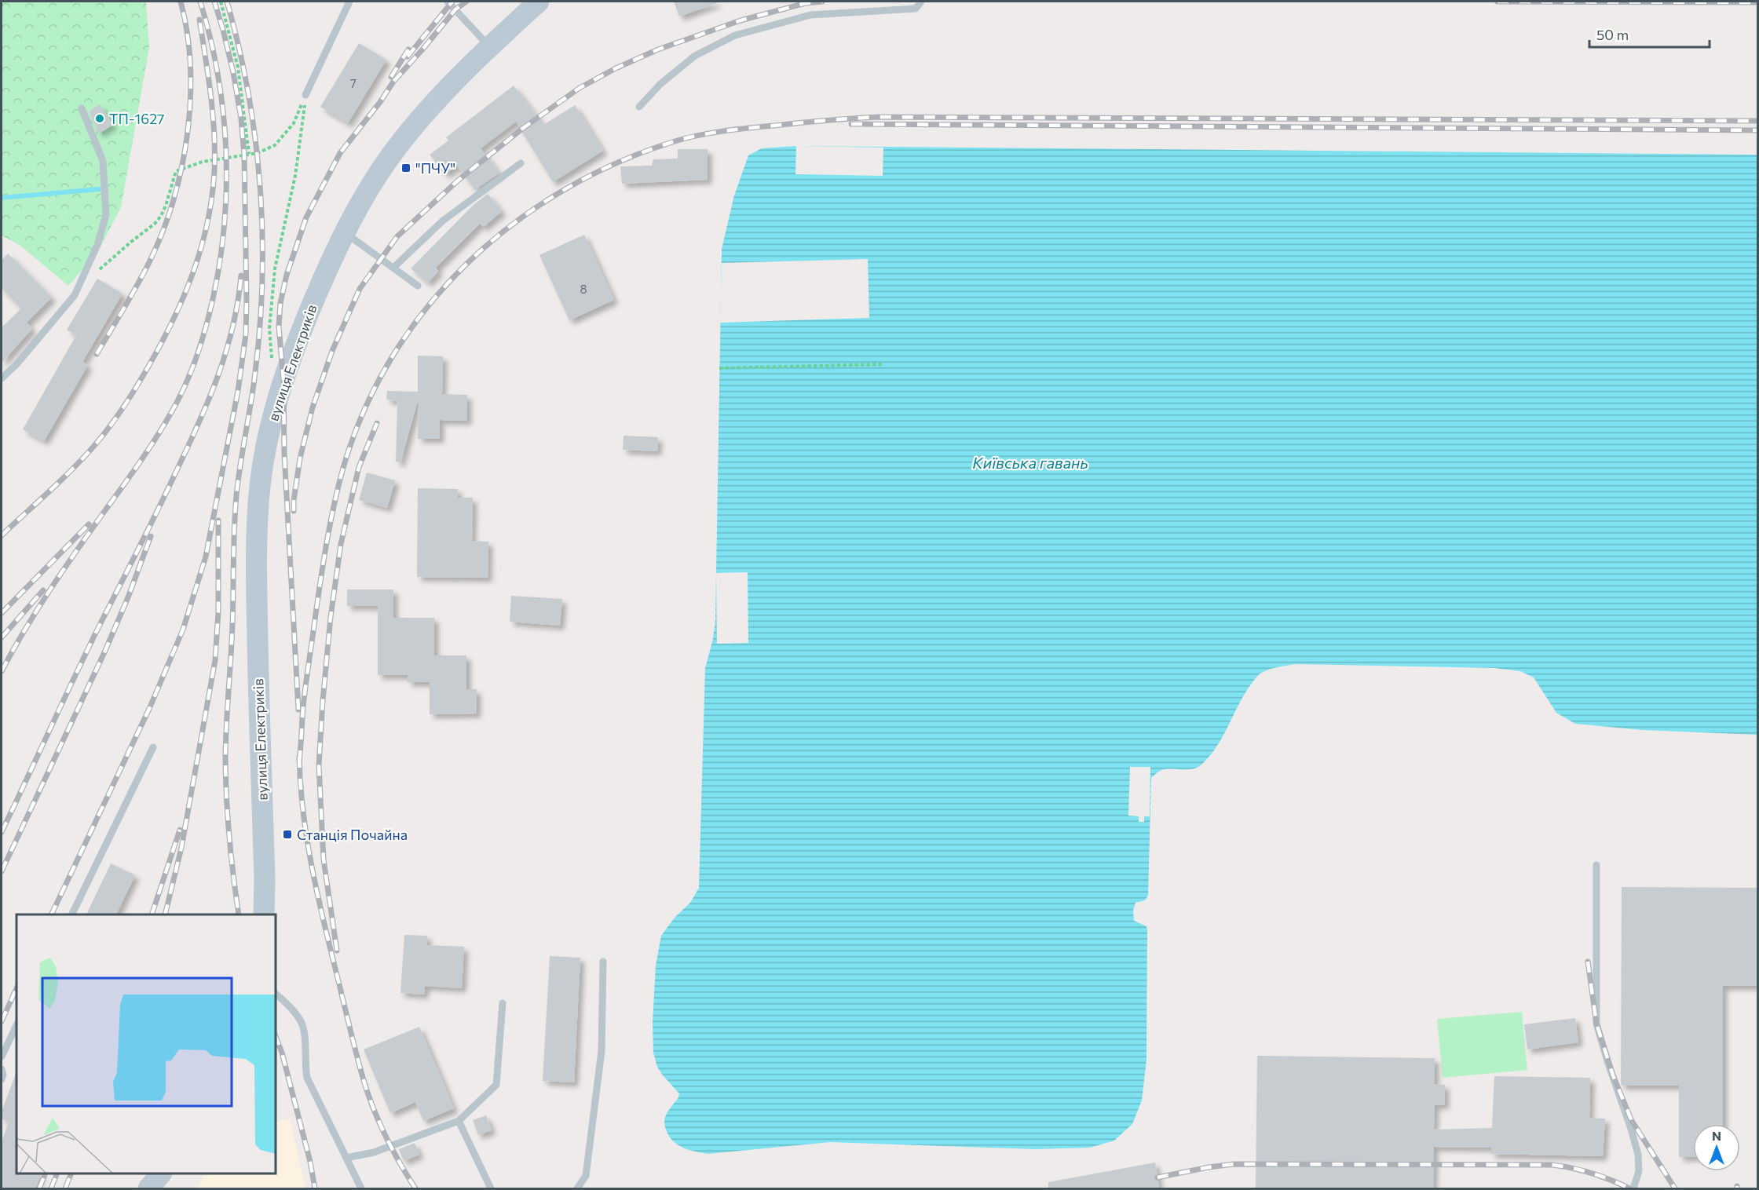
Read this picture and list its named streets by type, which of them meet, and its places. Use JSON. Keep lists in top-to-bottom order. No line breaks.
{"streets":{"street":["вулиця Електриків"]},"water":["Київська гавань"],"places":{"other":["ТП-1627"],"transit":["\"ПЧУ\"","Станція Почайна"]},"house_numbers":["7","8"],"scale_bar":"50 m","north":"top"}
